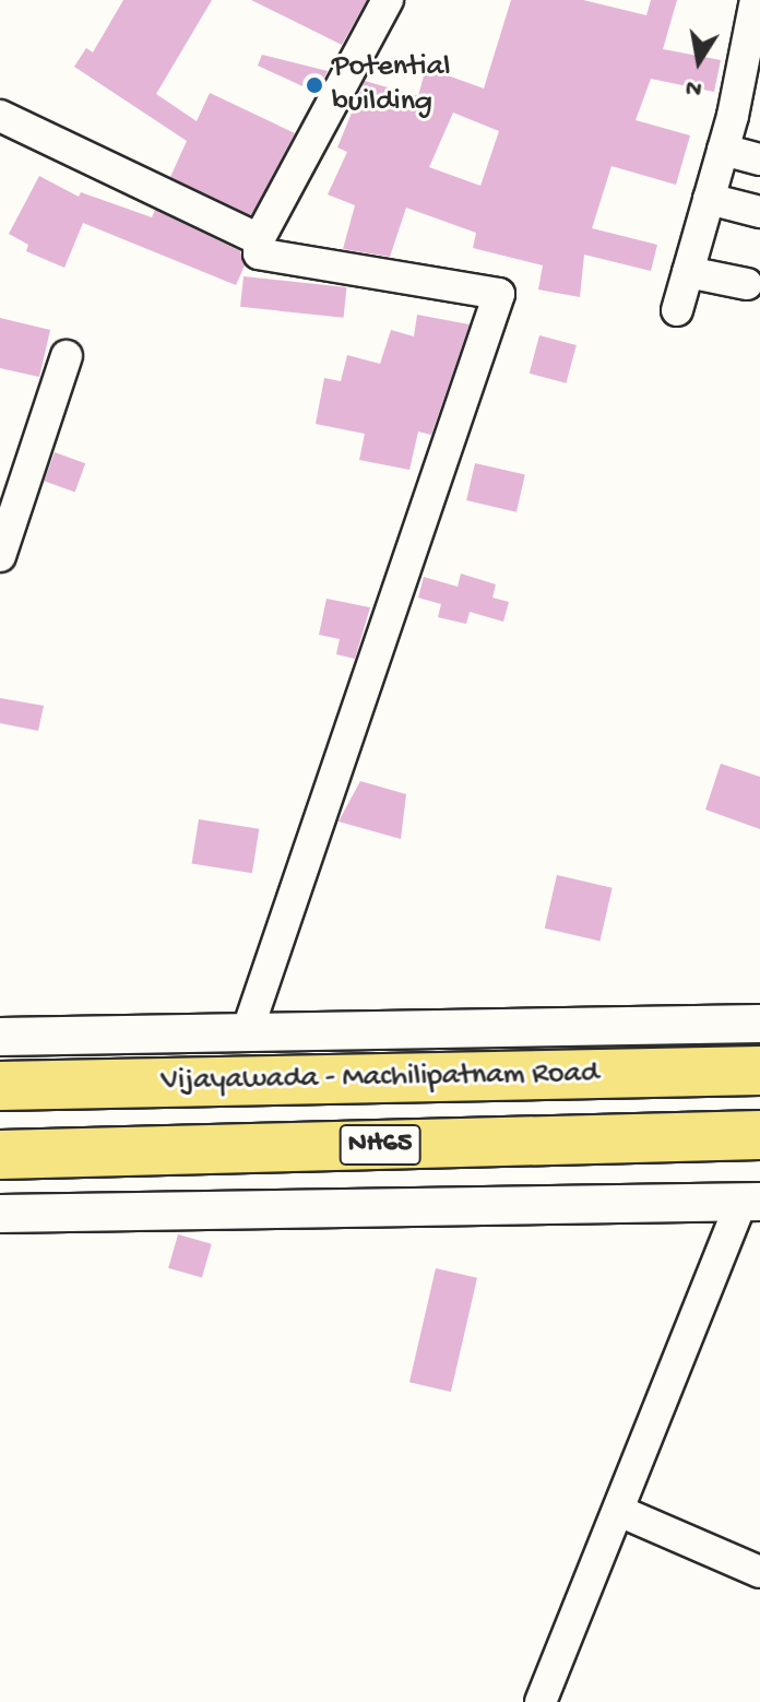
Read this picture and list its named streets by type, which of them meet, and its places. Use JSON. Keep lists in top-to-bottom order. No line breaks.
{"streets":{"highway":["Vijayawada - Machilipatnam Road","NH65"]},"places":["Potential building"],"north":"bottom"}
